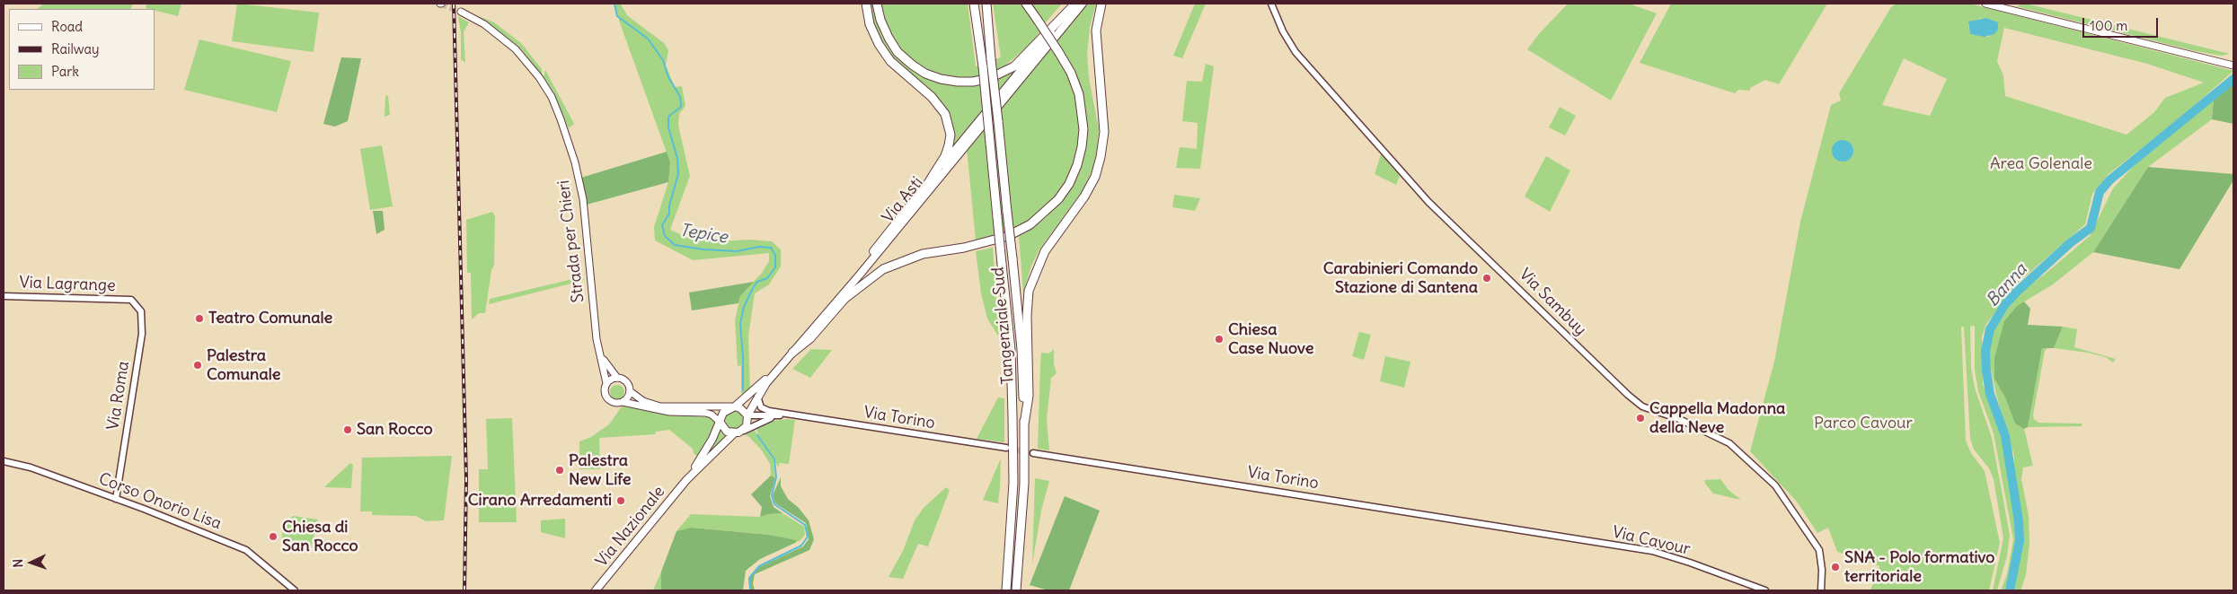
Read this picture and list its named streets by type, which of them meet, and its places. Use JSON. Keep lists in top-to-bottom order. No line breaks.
{"streets":{"highway":["Tangenziale Sud"],"main road":["Via Asti","Strada per Chieri","Via Nazionale"],"street":["Via Lagrange","Via Sambuy","Via Roma","Via Torino","Corso Onorio Lisa","Via Cavour"]},"crossings":[["Via Asti","Via Torino"],["Via Asti","Via Nazionale"],["Via Lagrange","Via Roma"],["Via Roma","Corso Onorio Lisa"],["Via Torino","Via Nazionale"],["Via Torino","Via Cavour"]],"water":["Tepice","Banna"],"parks":["Area Golenale","Parco Cavour"],"places":["Carabinieri Comando Stazione di Santena","Teatro Comunale","Chiesa Case Nuove","Palestra Comunale","Cappella Madonna della Neve","San Rocco","Palestra New Life","Cirano Arredamenti","Chiesa di San Rocco","SNA - Polo formativo territoriale"],"legend":["Road","Railway","Park"],"scale_bar":"100 m","north":"left"}
